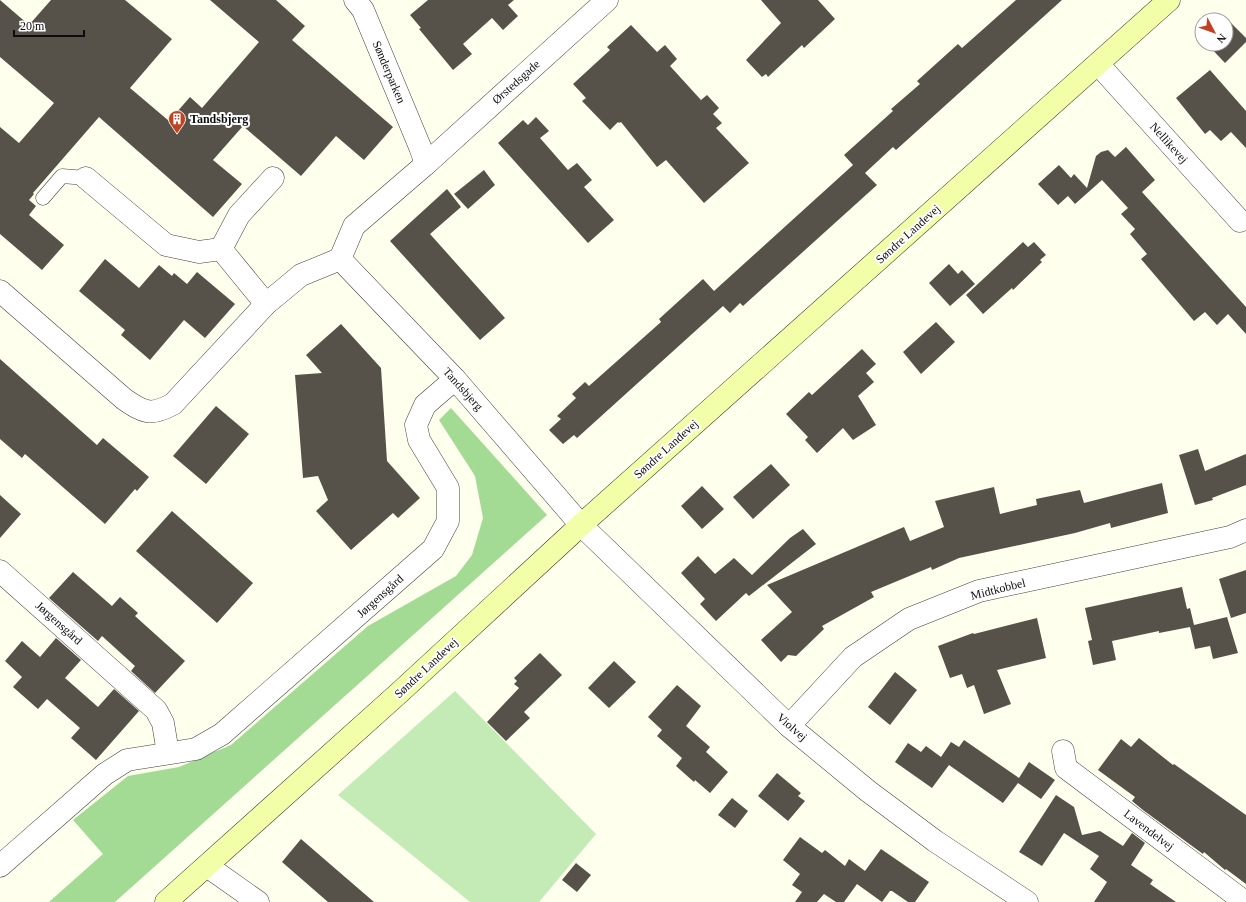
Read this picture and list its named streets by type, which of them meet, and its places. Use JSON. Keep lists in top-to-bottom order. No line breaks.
{"streets":{"street":["Sønderparken","Ørstedsgade","Nellikevej","Søndre Landevej","Tandsbjerg","Midtkobbel","Jørgensgård","Violvej","Lavendelvej"]},"crossings":[["Sønderparken","Ørstedsgade"],["Nellikevej","Søndre Landevej"],["Søndre Landevej","Tandsbjerg"],["Søndre Landevej","Violvej"],["Tandsbjerg","Jørgensgård"],["Tandsbjerg","Violvej"],["Midtkobbel","Violvej"]],"places":{"building":["Tandsbjerg"]},"scale_bar":"20 m","north":"bottom right"}
